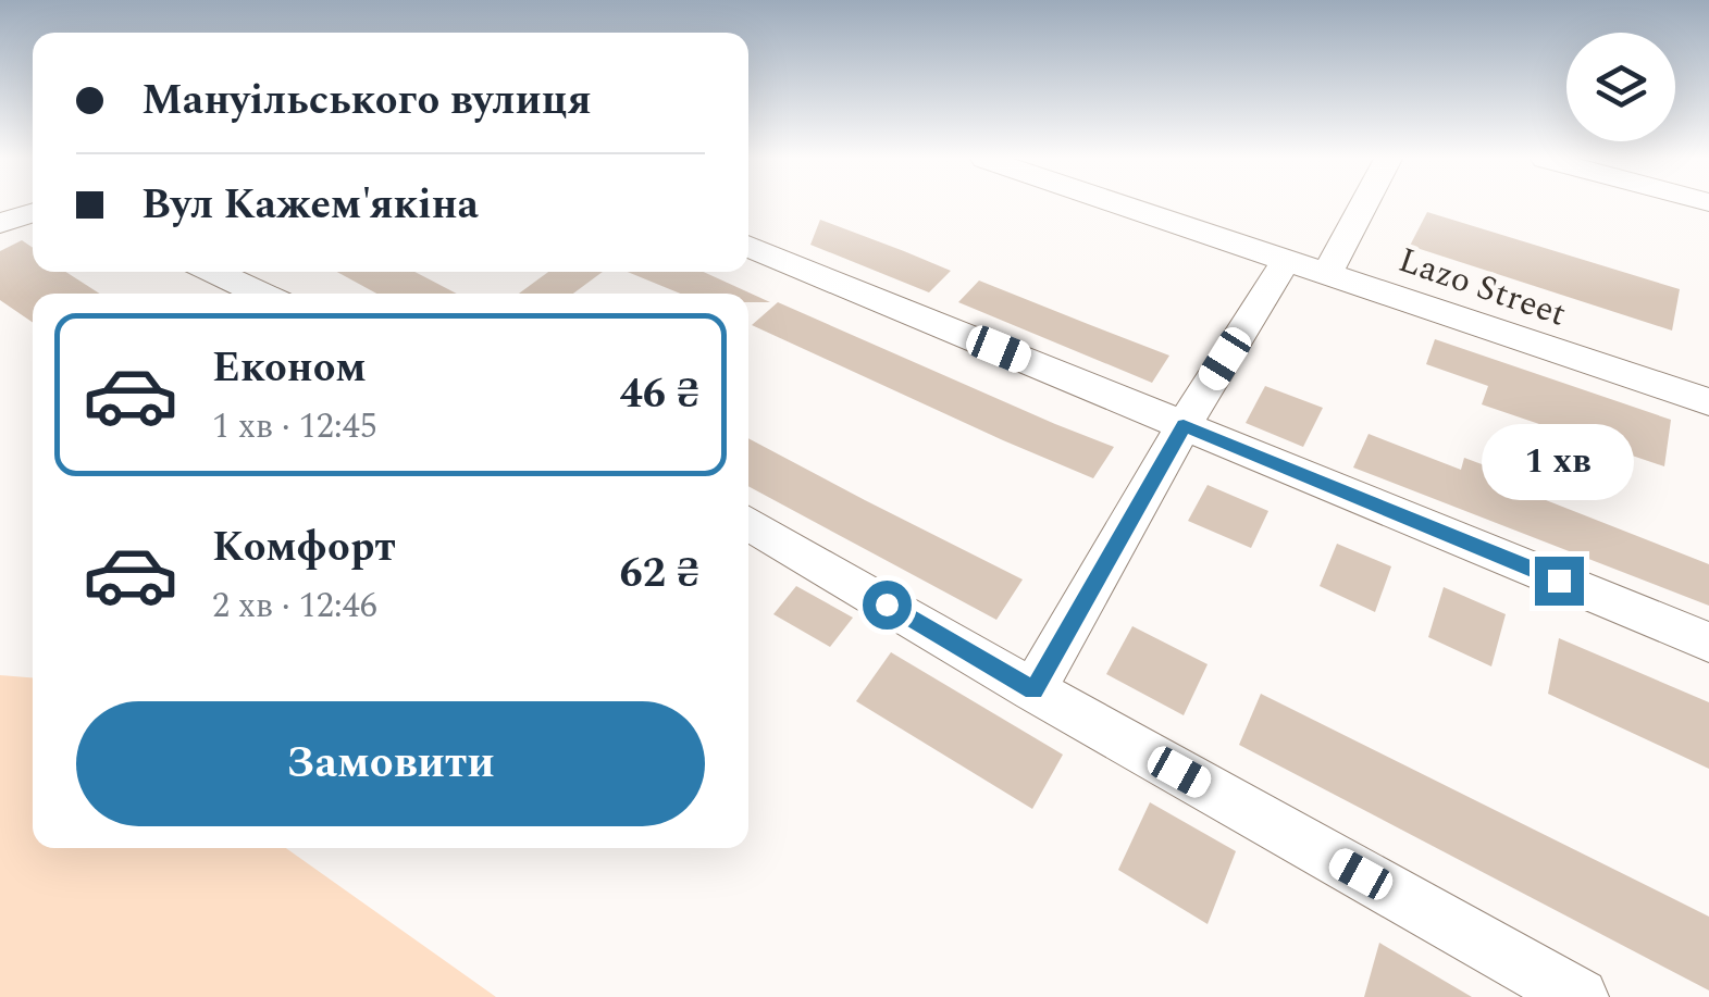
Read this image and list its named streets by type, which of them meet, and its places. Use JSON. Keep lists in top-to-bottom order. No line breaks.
{"streets":{"street":["Lazo Street"]},"page":{"banner":["Мануільського вулиця","Вул Кажем'якіна"],"list":[{"name":"Економ","note":"1 хв · 12:45","value":"46 ₴"},{"name":"Комфорт","note":"2 хв · 12:46","value":"62 ₴"}],"bubble":"1 хв","buttons":"Замовити"}}
